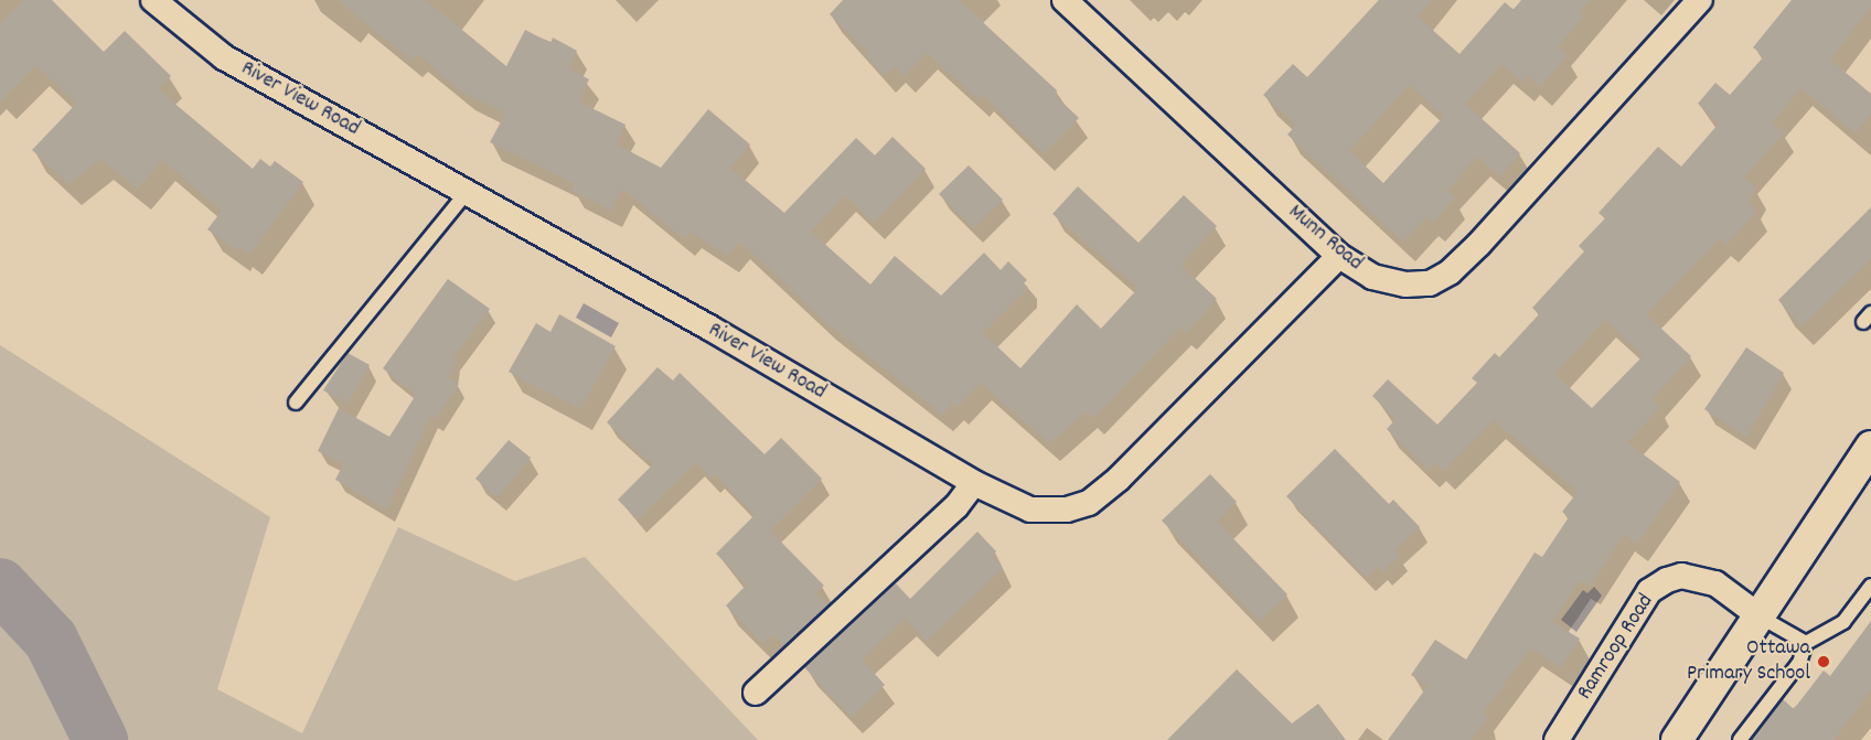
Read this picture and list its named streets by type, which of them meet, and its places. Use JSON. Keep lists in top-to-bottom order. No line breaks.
{"streets":{"street":["River View Road","Munn Road","Ramroop Road"]},"crossings":[["River View Road","Munn Road"]],"places":["Ottawa Primary School"]}
